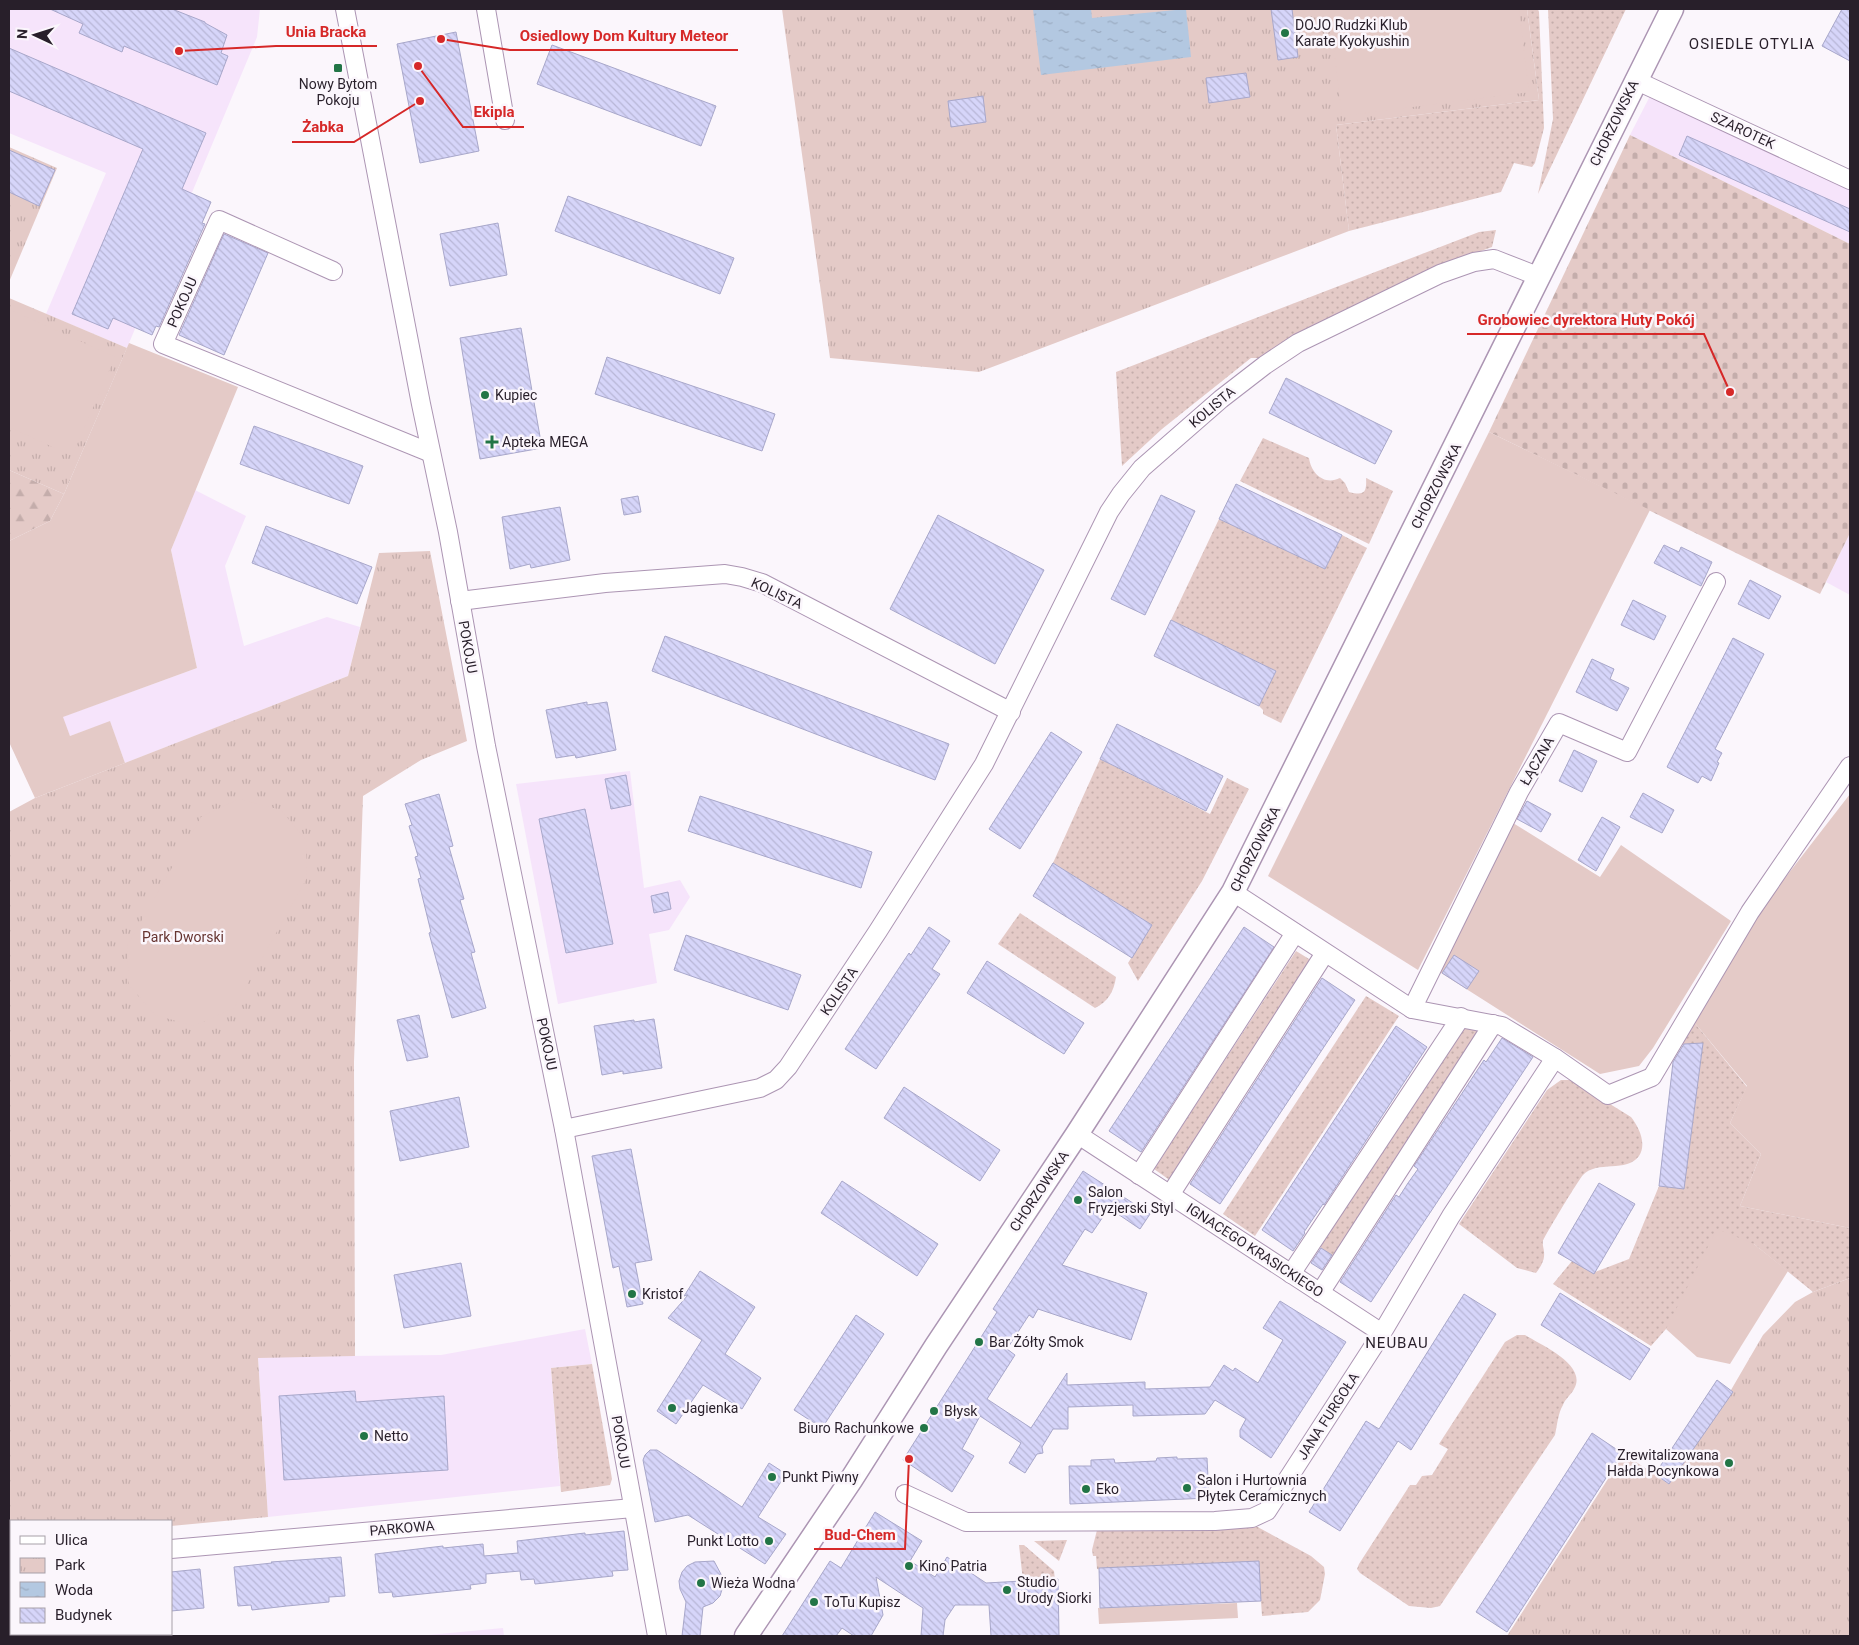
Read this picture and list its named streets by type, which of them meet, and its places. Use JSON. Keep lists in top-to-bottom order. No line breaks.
{"streets":{"street":["CHORZOWSKA","SZAROTEK","POKOJU","KOLISTA","ŁĄCZNA","IGNACEGO KRASICKIEGO","JANA FURGOŁA","PARKOWA"]},"crossings":[["CHORZOWSKA","SZAROTEK"],["CHORZOWSKA","KOLISTA"],["CHORZOWSKA","IGNACEGO KRASICKIEGO"],["POKOJU","KOLISTA"],["POKOJU","PARKOWA"],["IGNACEGO KRASICKIEGO","JANA FURGOŁA"]],"districts":["OSIEDLE OTYLIA","NEUBAU"],"parks":["Park Dworski"],"places":{"other":["DOJO Rudzki Klub Karate Kyokyushin","Osiedlowy Dom Kultury Meteor","Unia Bracka","Ekipla","Żabka","Grobowiec dyrektora Huty Pokój","Kupiec","Salon Fryzjerski Styl","Kristof","Bar Żółty Smok","Jagienka","Błysk","Biuro Rachunkowe","Netto","Bud-Chem","Zrewitalizowana Hałda Pocynkowa","Punkt Piwny","Salon i Hurtownia Płytek Ceramicznych","Eko","Punkt Lotto","Kino Patria","Wieża Wodna","Studio Urody Siorki","ToTu Kupisz"],"transit":["Nowy Bytom Pokoju"],"health":["Apteka MEGA"]},"legend":["Ulica","Park","Woda","Budynek"],"north":"left"}
